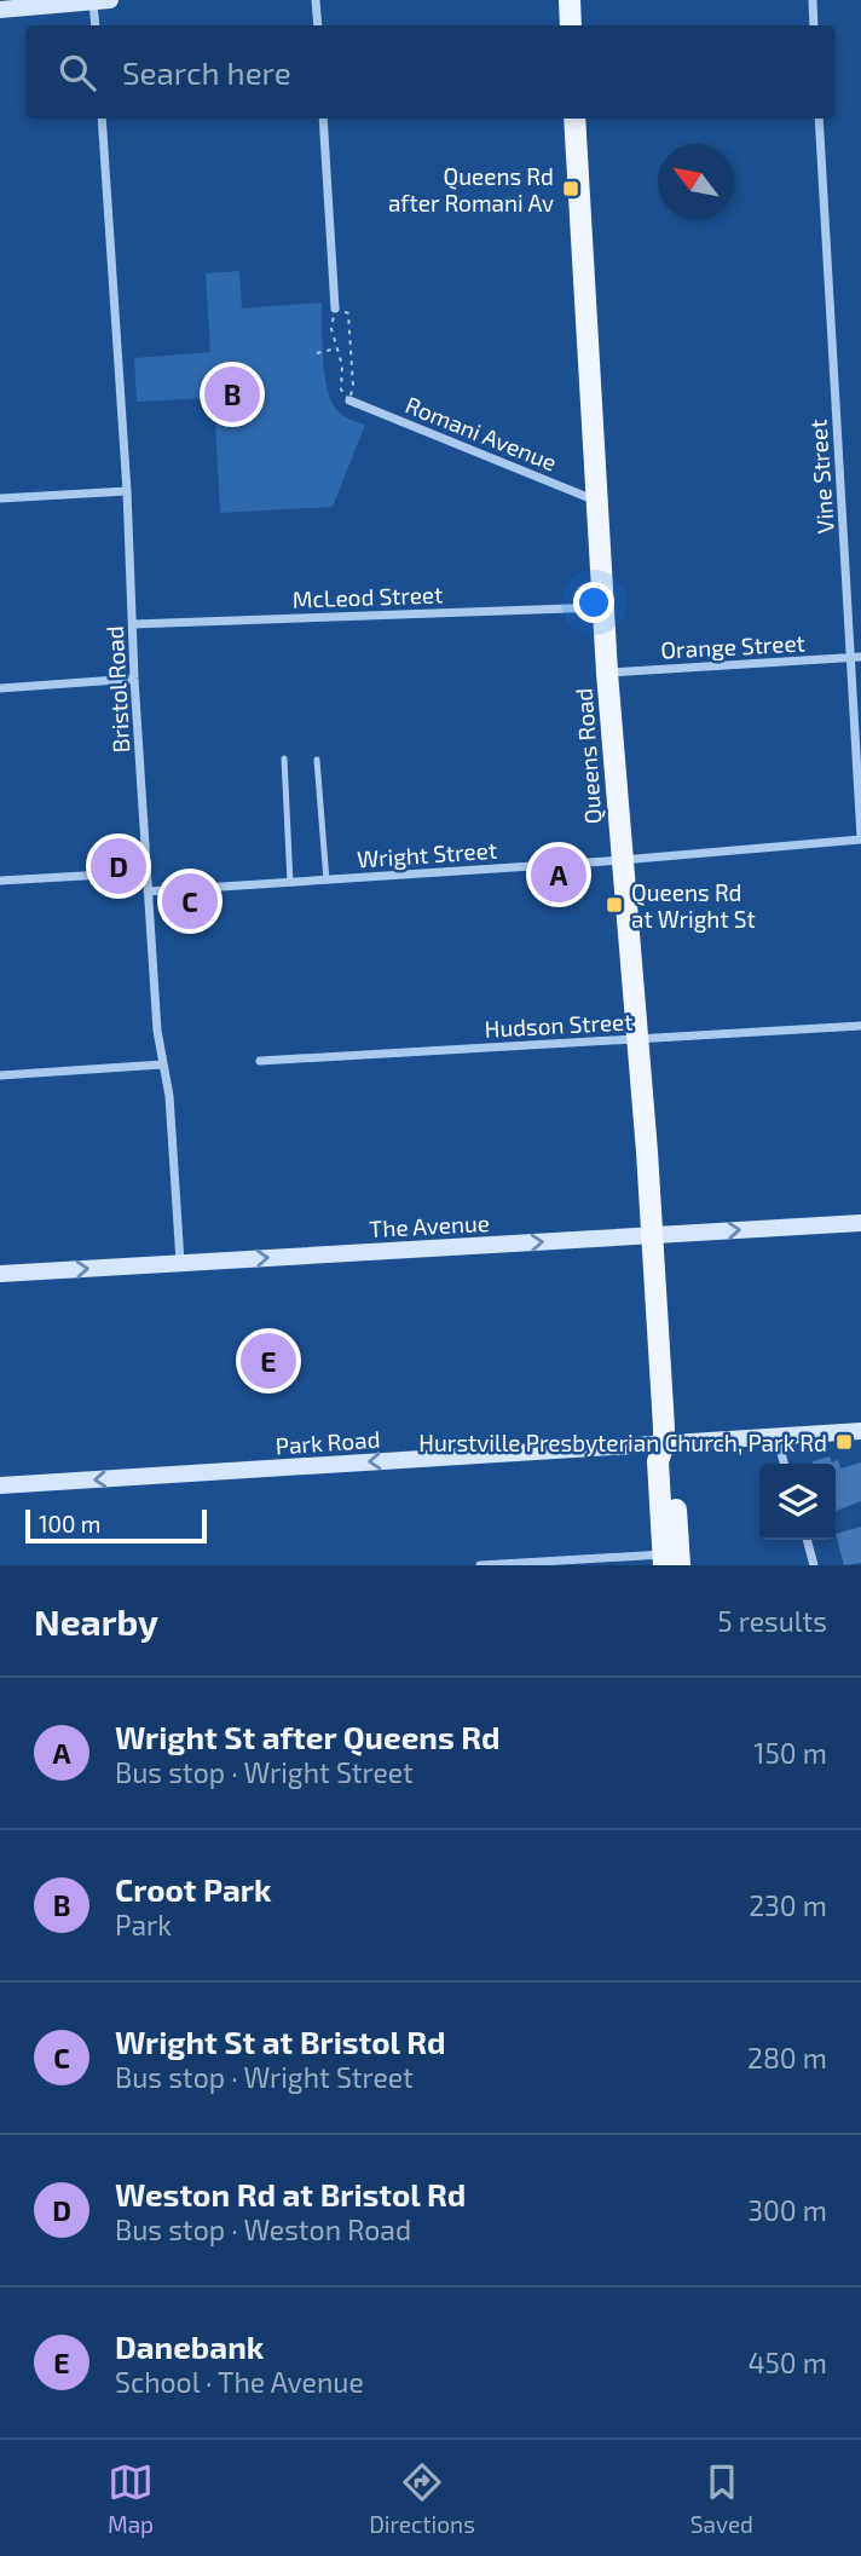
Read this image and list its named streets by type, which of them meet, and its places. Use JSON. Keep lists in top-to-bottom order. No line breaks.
{"streets":{"main road":["Queens Road"],"street":["Romani Avenue","Vine Street","McLeod Street","Orange Street","Bristol Road","Wright Street","Hudson Street","The Avenue","Park Road"]},"crossings":[["Romani Avenue","Queens Road"],["Vine Street","Orange Street"],["Vine Street","Wright Street"],["McLeod Street","Bristol Road"],["McLeod Street","Queens Road"],["Orange Street","Queens Road"],["Bristol Road","Wright Street"],["Bristol Road","The Avenue"],["Queens Road","Wright Street"],["Queens Road","Hudson Street"],["Queens Road","The Avenue"],["Queens Road","Park Road"]],"one_way":["The Avenue","Park Road"],"places":{"transit":["Queens Rd after Romani Av","Queens Rd at Wright St","Hurstville Presbyterian Church, Park Rd"]},"scale_bar":"100 m","north":"top left","page":{"search":"Search here","pins":["B","D","A","C","E"],"scale":"100 m","heading":["Nearby","5 results"],"list":[{"mark":"A","name":"Wright St after Queens Rd","note":"Bus stop · Wright Street","value":"150 m"},{"mark":"B","name":"Croot Park","note":"Park","value":"230 m"},{"mark":"C","name":"Wright St at Bristol Rd","note":"Bus stop · Wright Street","value":"280 m"},{"mark":"D","name":"Weston Rd at Bristol Rd","note":"Bus stop · Weston Road","value":"300 m"},{"mark":"E","name":"Danebank","note":"School · The Avenue","value":"450 m"}],"nav":["Map","Directions","Saved"]}}
